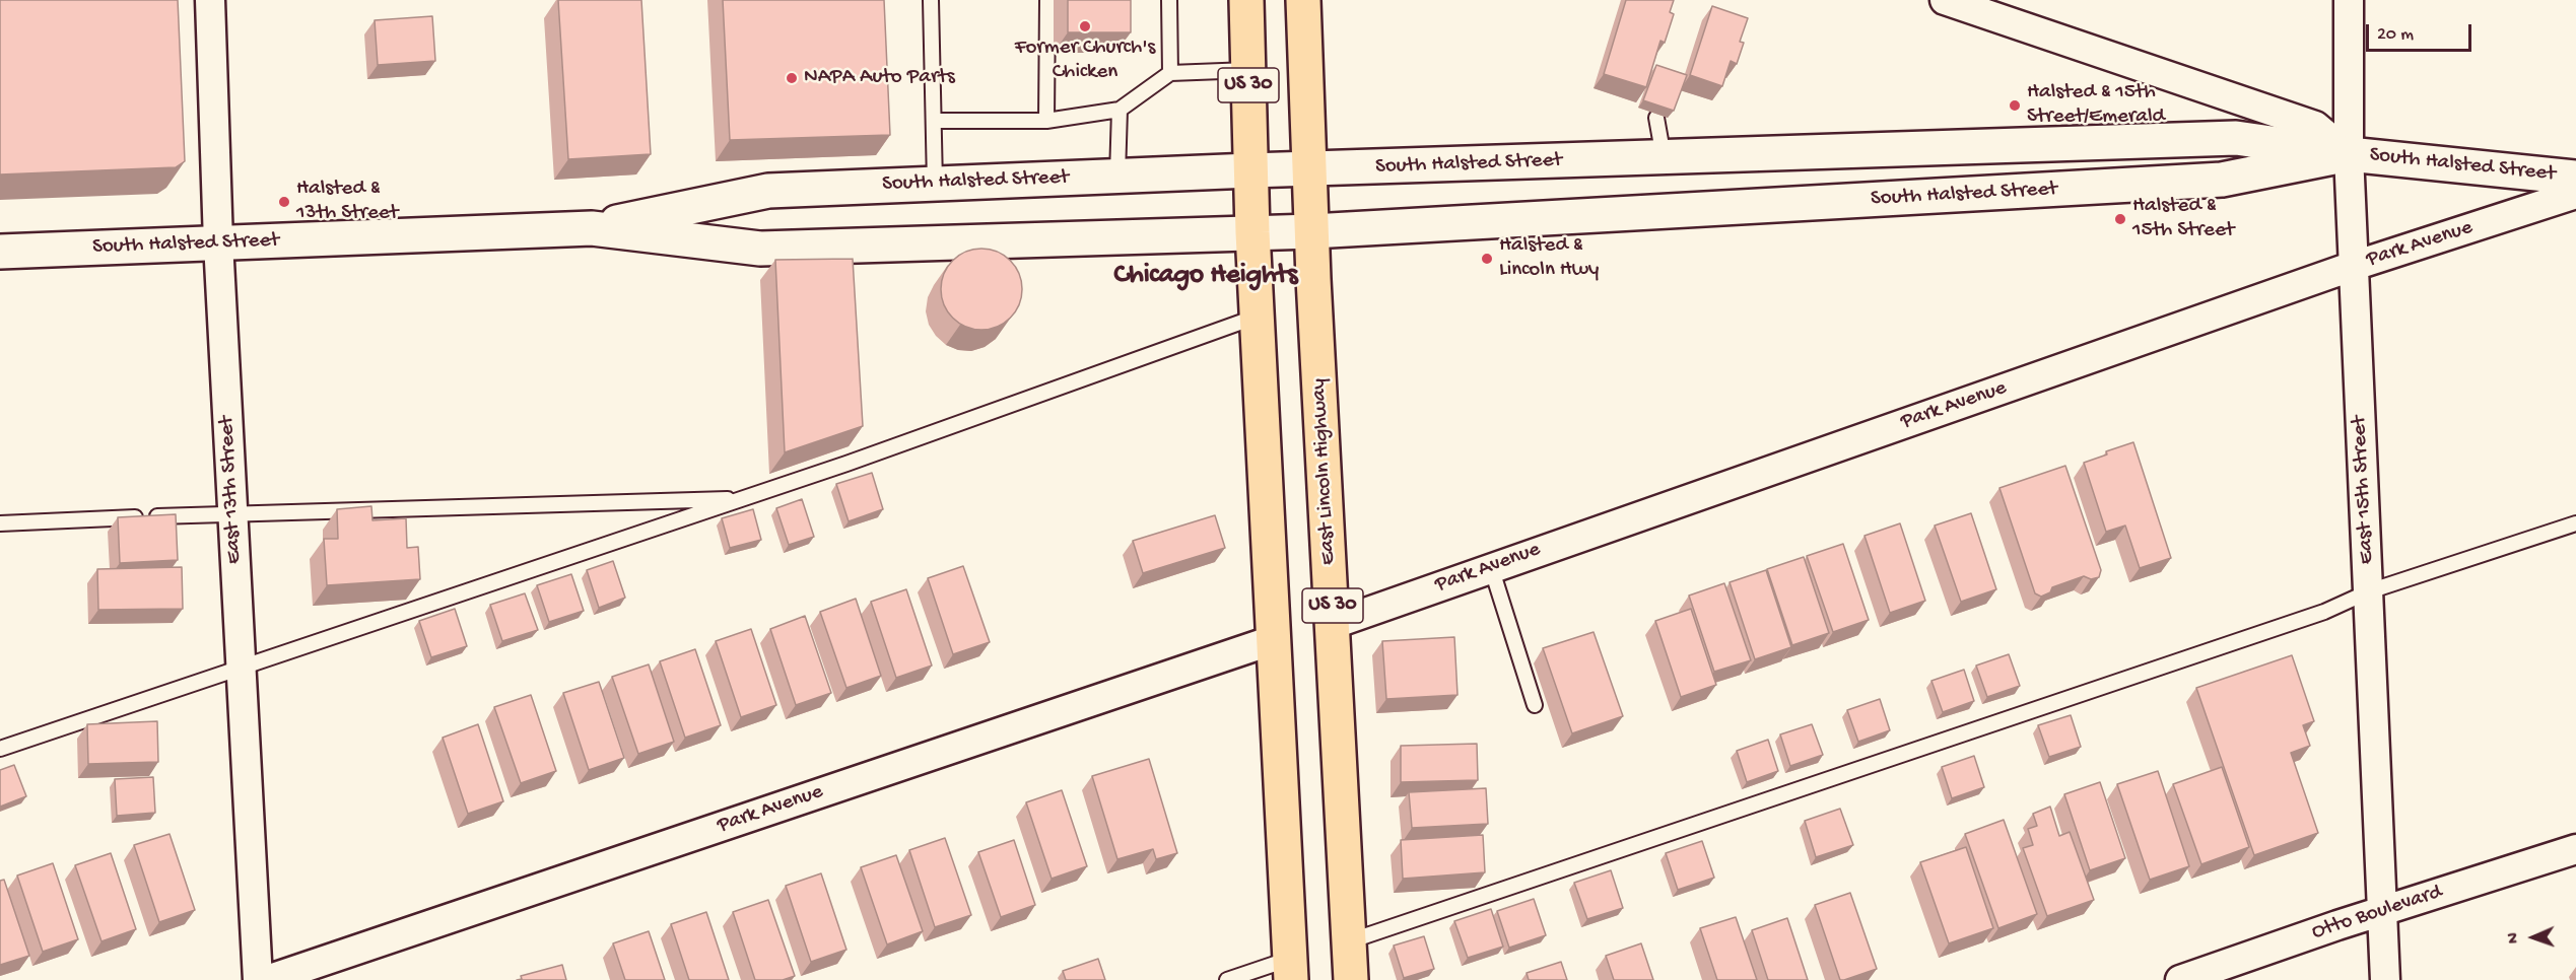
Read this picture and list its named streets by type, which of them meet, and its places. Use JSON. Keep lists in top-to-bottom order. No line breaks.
{"streets":{"main road":["US 30","East Lincoln Highway"],"street":["South Halsted Street","Park Avenue","East 13th Street","East 15th Street","Otto Boulevard"]},"crossings":[["US 30","South Halsted Street"],["US 30","Park Avenue"],["South Halsted Street","East Lincoln Highway"],["South Halsted Street","East 13th Street"],["South Halsted Street","East 15th Street"],["Park Avenue","East Lincoln Highway"],["Park Avenue","East 15th Street"],["East 15th Street","Otto Boulevard"]],"districts":["Chicago Heights"],"places":["Former Church's Chicken","NAPA Auto Parts","Halsted & 15th Street/Emerald","Halsted & 13th Street","Halsted & 15th Street","Halsted & Lincoln Hwy"],"scale_bar":"20 m","north":"left"}
